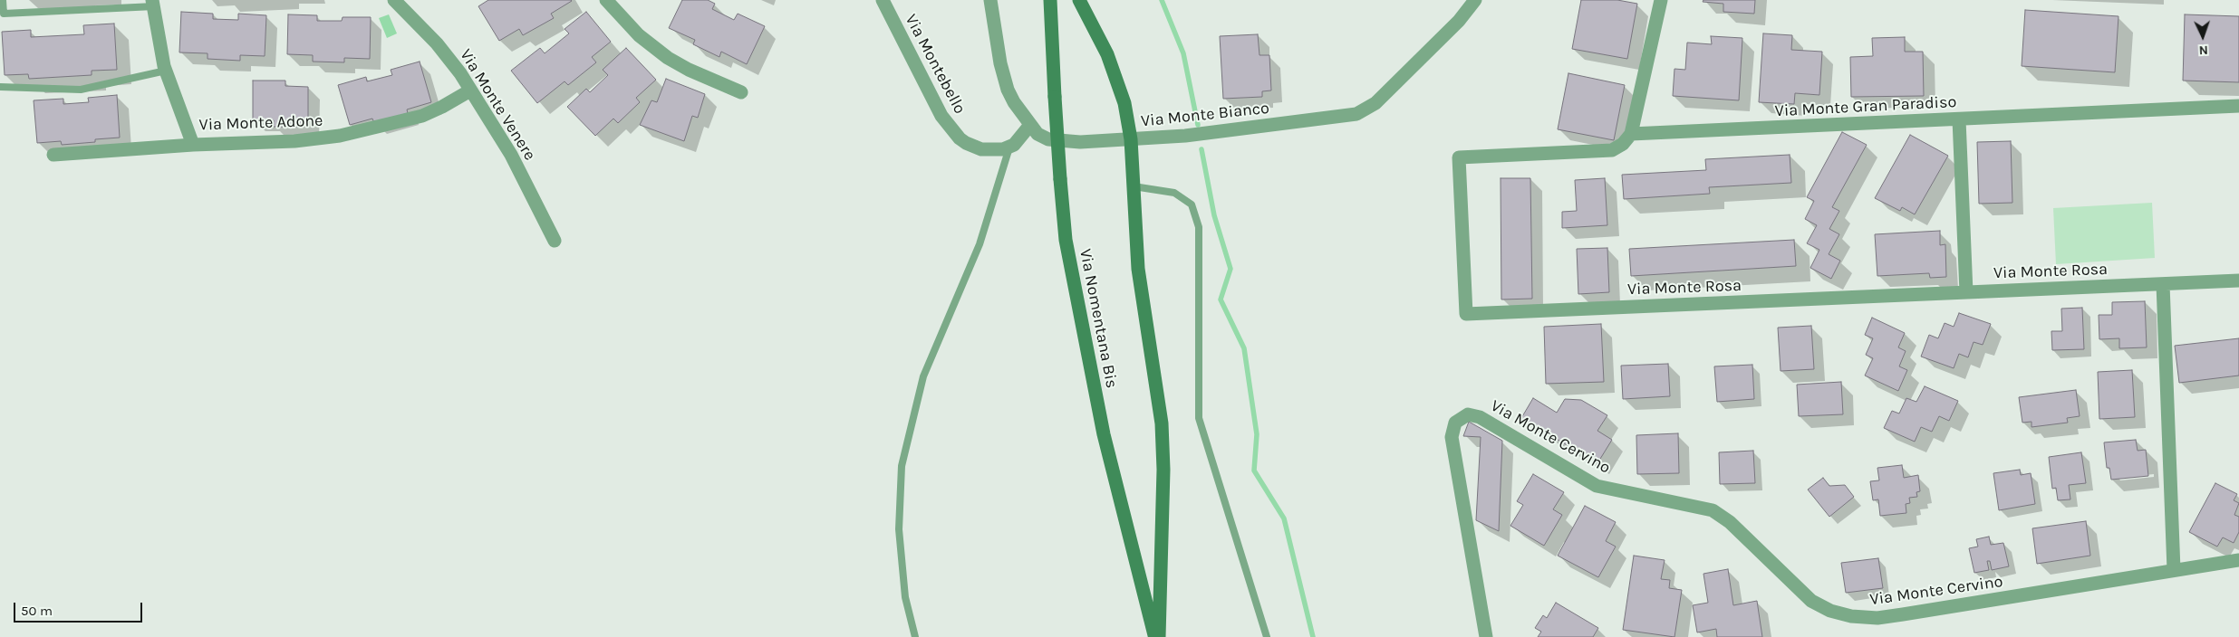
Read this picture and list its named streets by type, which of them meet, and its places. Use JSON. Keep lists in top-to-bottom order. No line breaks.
{"streets":{"main road":["Via Nomentana Bis"],"street":["Via Montebello","Via Monte Venere","Via Monte Gran Paradiso","Via Monte Bianco","Via Monte Adone","Via Monte Rosa","Via Monte Cervino"]},"crossings":[["Via Monte Venere","Via Monte Adone"],["Via Monte Gran Paradiso","Via Monte Rosa"]],"scale_bar":"50 m","north":"bottom"}
